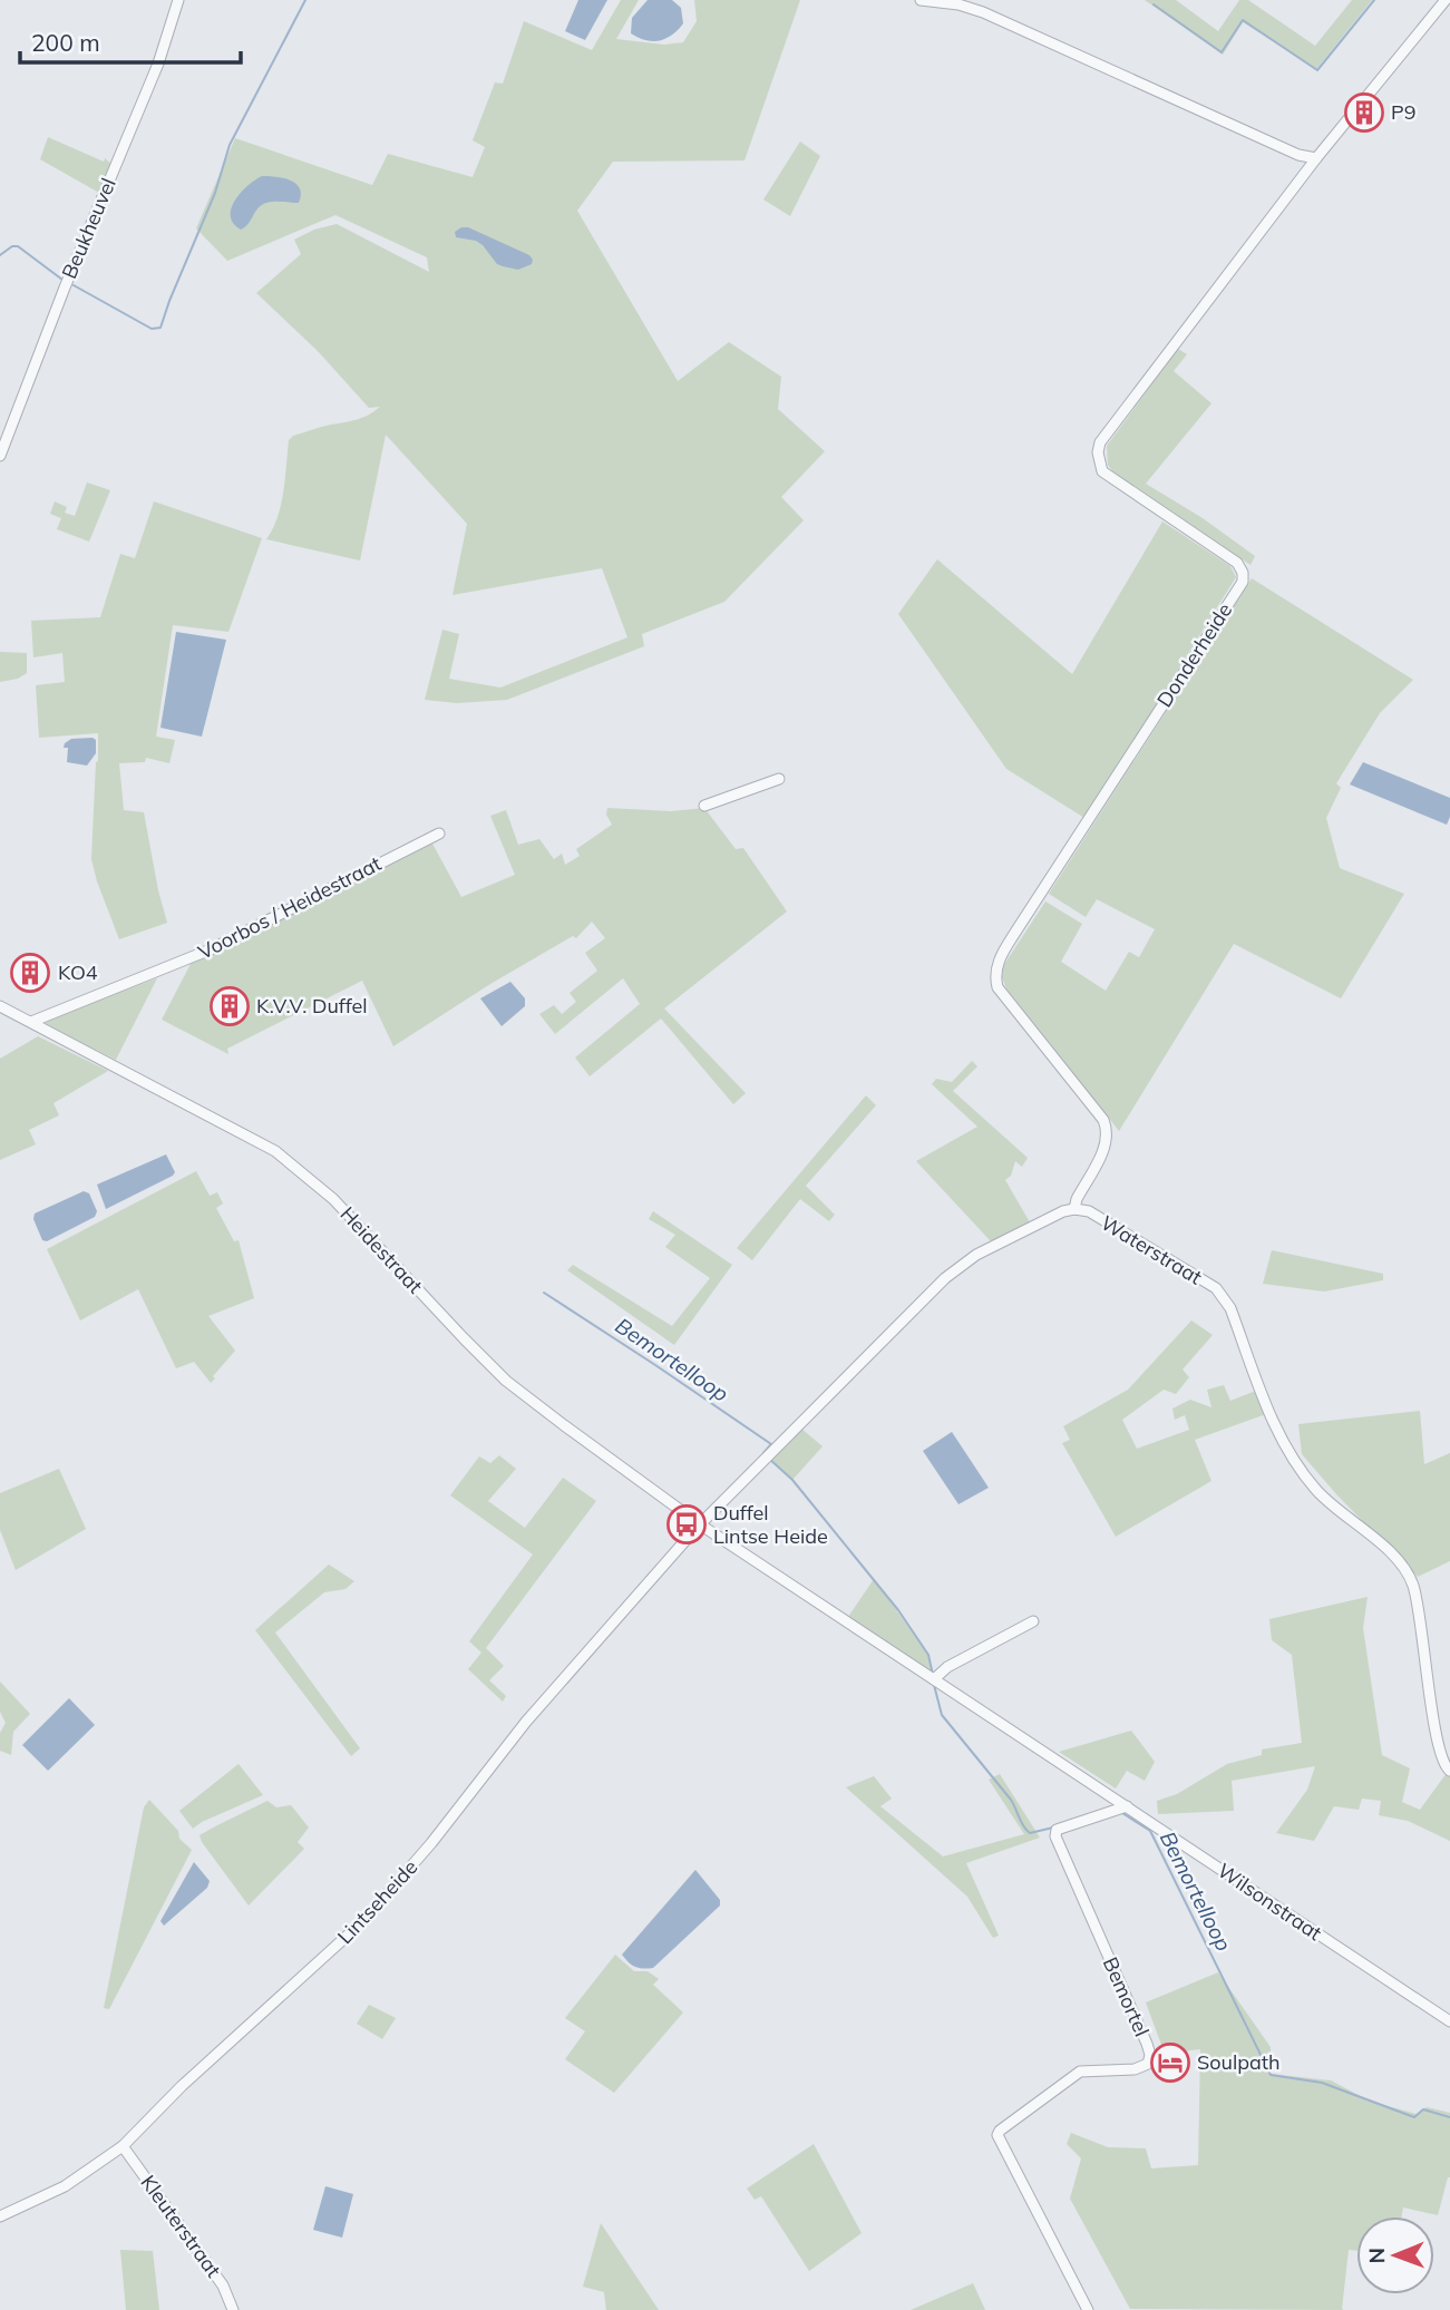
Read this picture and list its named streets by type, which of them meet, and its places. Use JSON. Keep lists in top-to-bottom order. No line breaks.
{"streets":{"street":["Beukheuvel","Donderheide","Voorbos / Heidestraat","Heidestraat","Waterstraat","Lintseheide","Wilsonstraat","Bemortel","Kleuterstraat"]},"crossings":[["Donderheide","Waterstraat"],["Voorbos / Heidestraat","Heidestraat"],["Heidestraat","Lintseheide"],["Heidestraat","Wilsonstraat"],["Lintseheide","Wilsonstraat"],["Lintseheide","Kleuterstraat"],["Wilsonstraat","Bemortel"]],"water":["Bemortelloop"],"places":{"building":["P9","KO4","K.V.V. Duffel"],"bus stop":["Duffel Lintse Heide"],"hotel":["Soulpath"]},"scale_bar":"200 m","north":"left"}
